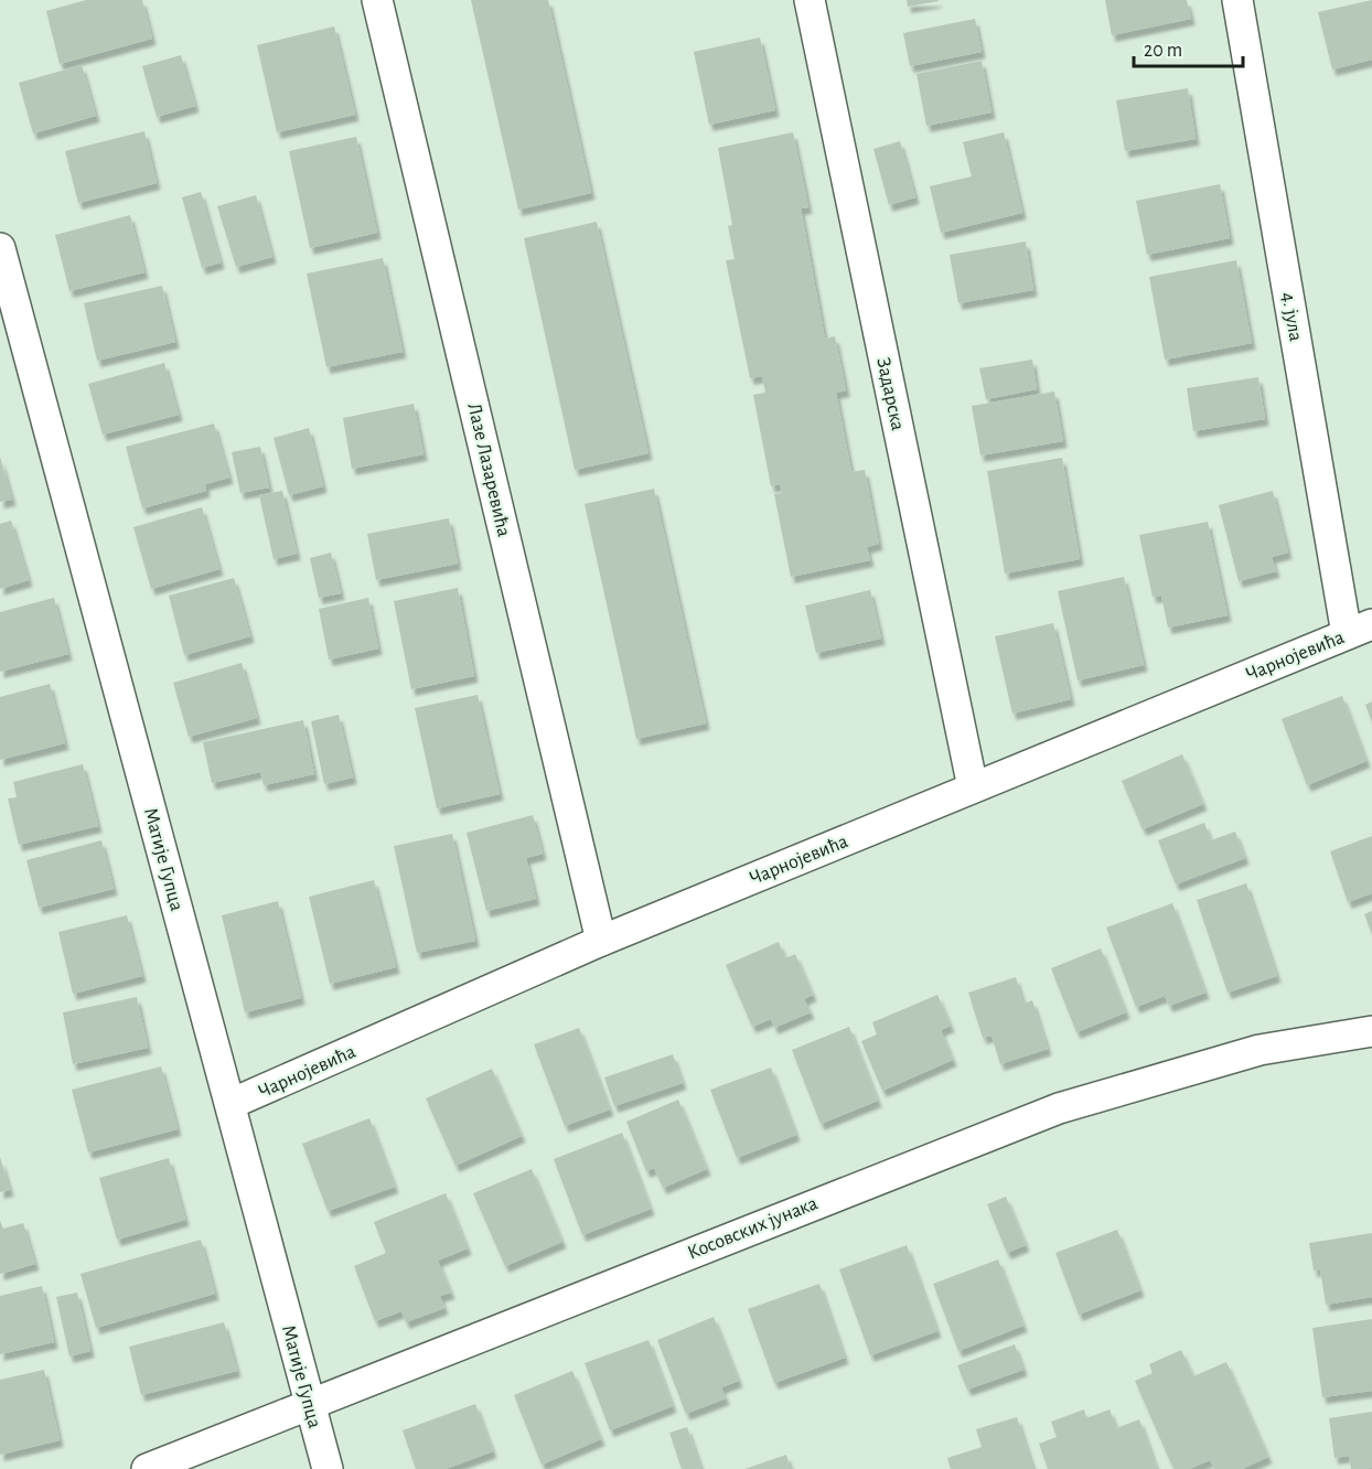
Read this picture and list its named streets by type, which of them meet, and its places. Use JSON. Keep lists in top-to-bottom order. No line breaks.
{"streets":{"street":["4. јула","Задарска","Лазе Лазаревића","Чарнојевића","Матије Гупца","Косовских јунака"]},"crossings":[["4. јула","Чарнојевића"],["Задарска","Чарнојевића"],["Лазе Лазаревића","Чарнојевића"],["Чарнојевића","Матије Гупца"],["Матије Гупца","Косовских јунака"]],"scale_bar":"20 m"}
